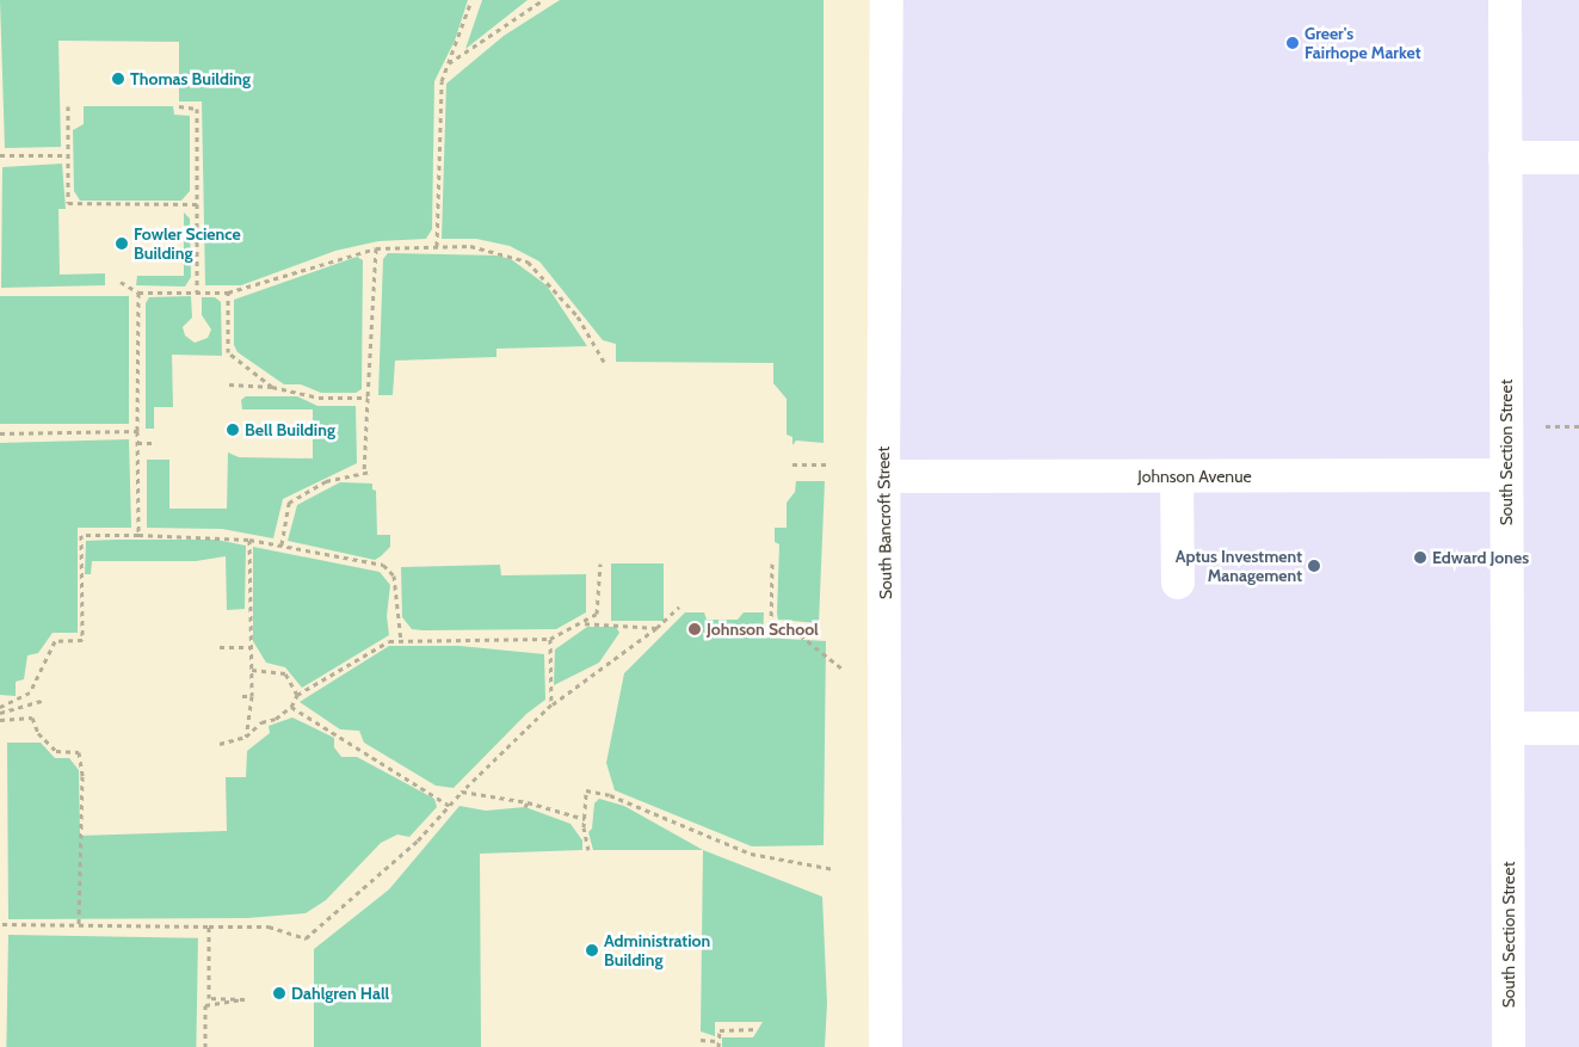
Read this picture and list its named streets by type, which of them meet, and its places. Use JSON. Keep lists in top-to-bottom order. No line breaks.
{"streets":{"street":["South Section Street","Johnson Avenue","South Bancroft Street"]},"crossings":[["South Section Street","Johnson Avenue"],["Johnson Avenue","South Bancroft Street"]],"places":["Greer's Fairhope Market","Thomas Building","Fowler Science Building","Bell Building","Edward Jones","Aptus Investment Management","Johnson School","Administration Building","Dahlgren Hall"]}
